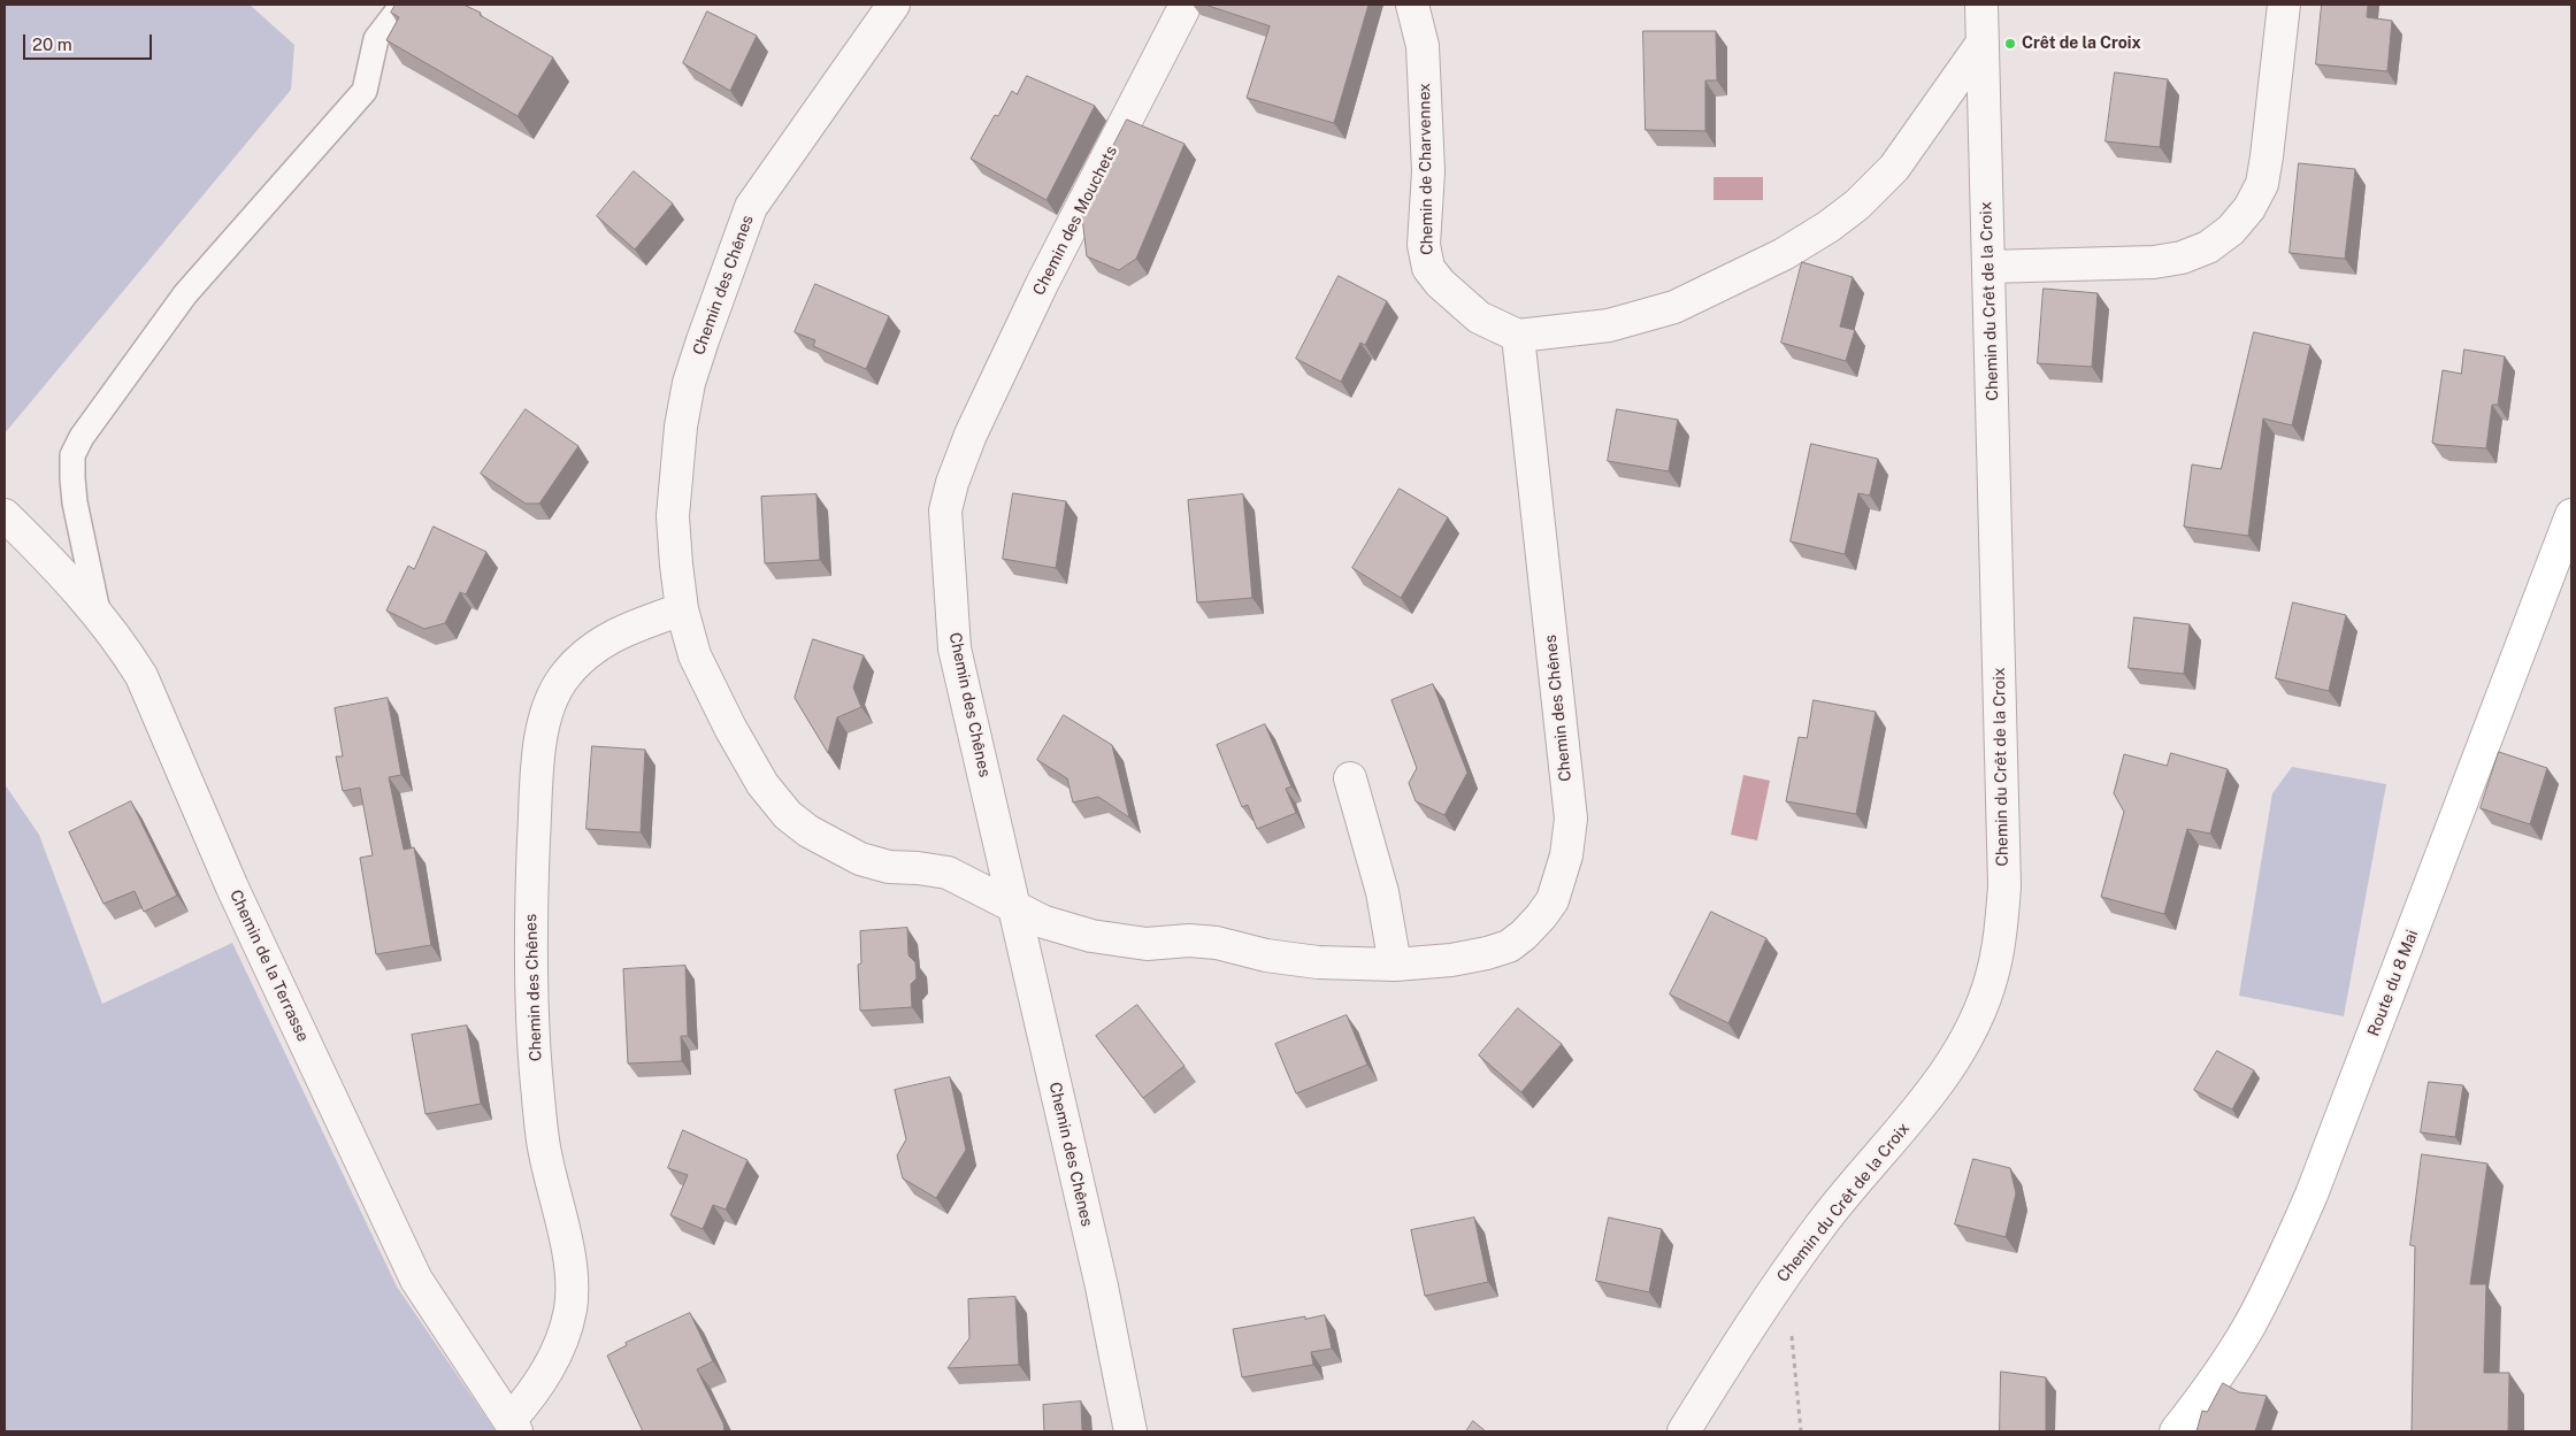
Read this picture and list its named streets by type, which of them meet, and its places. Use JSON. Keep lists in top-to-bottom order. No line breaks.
{"streets":{"main road":["Route du 8 Mai"],"street":["Chemin de Charvennex","Chemin des Mouchets","Chemin des Chênes","Chemin du Crêt de la Croix","Chemin de la Terrasse"]},"crossings":[["Chemin de Charvennex","Chemin des Chênes"],["Chemin des Mouchets","Chemin des Chênes"],["Chemin des Chênes","Chemin de la Terrasse"]],"places":["Crêt de la Croix"],"scale_bar":"20 m"}
